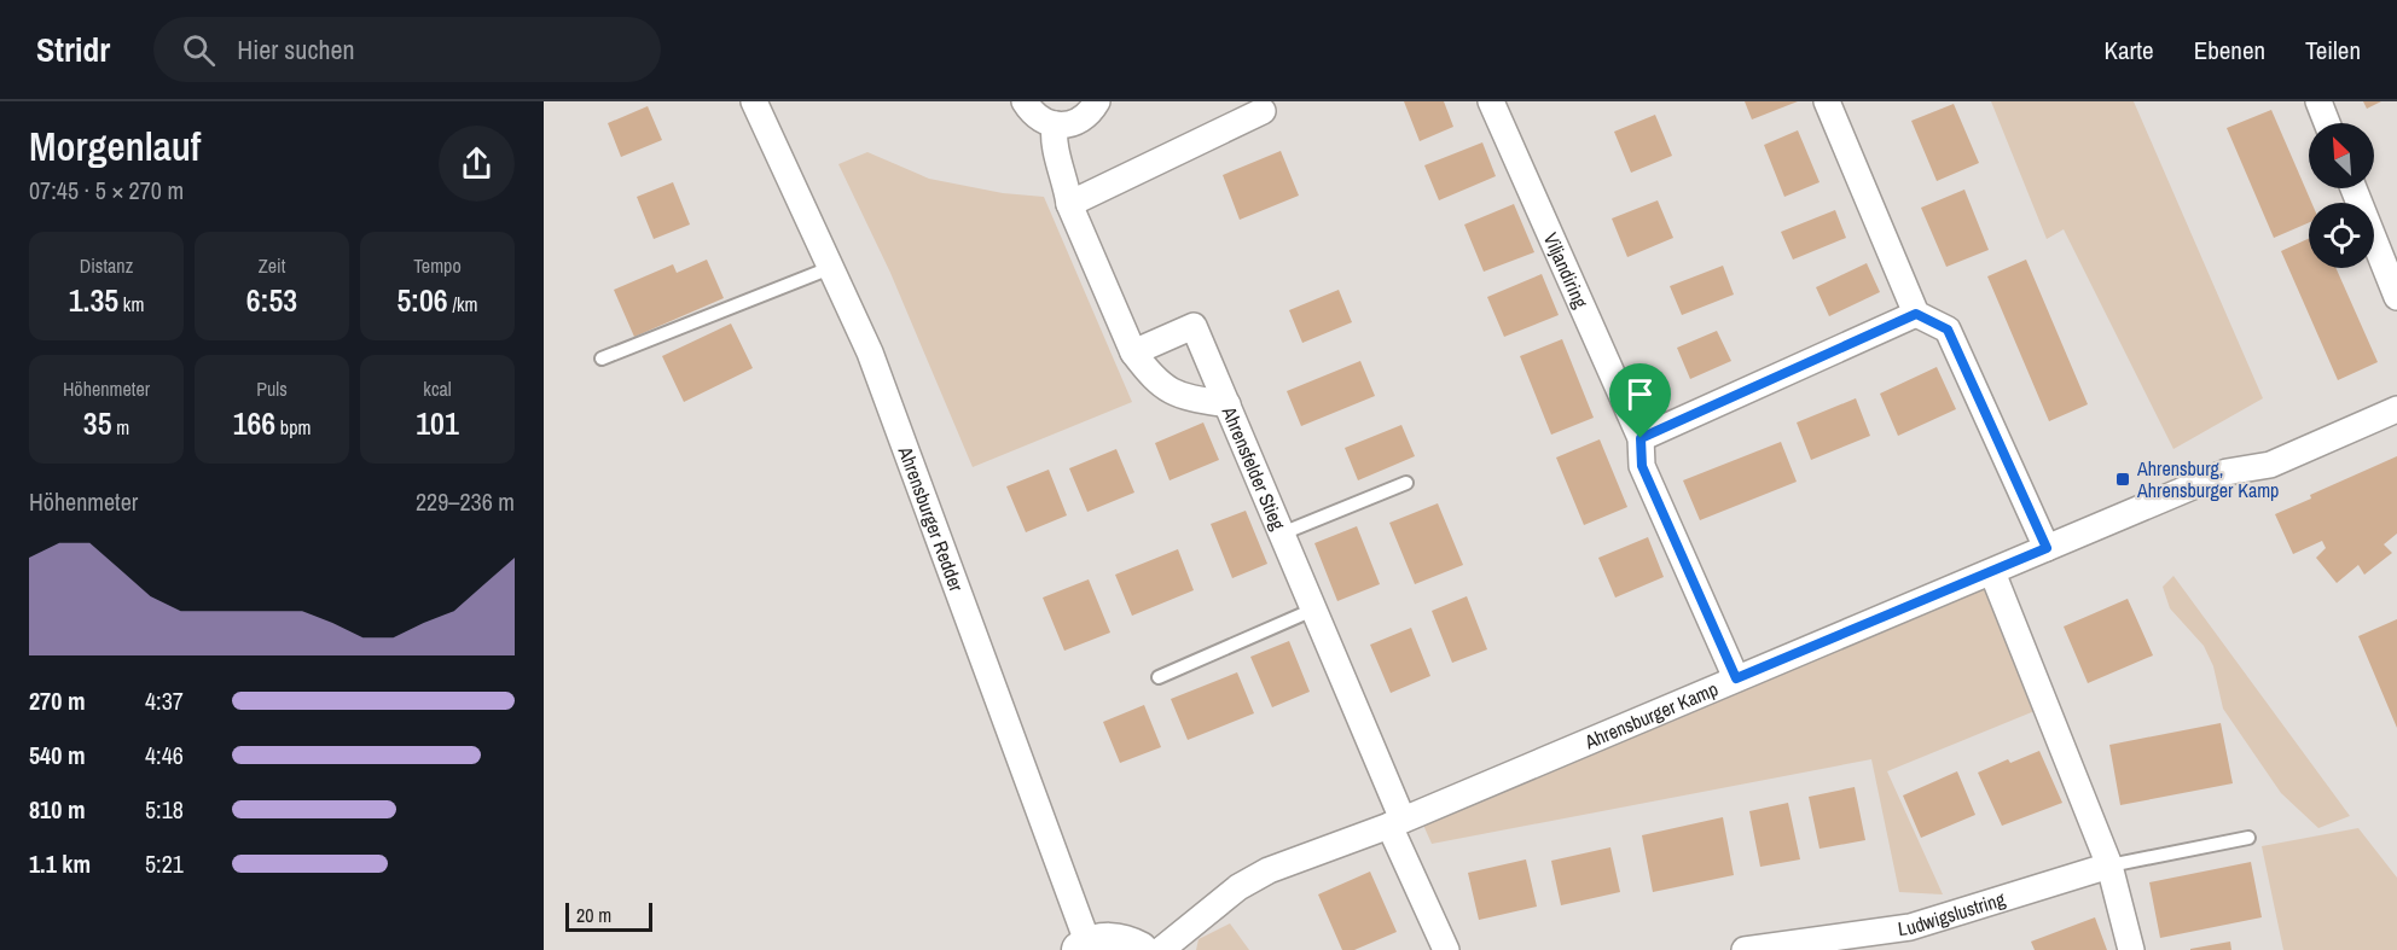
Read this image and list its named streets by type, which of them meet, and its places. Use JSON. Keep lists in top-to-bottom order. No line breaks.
{"streets":{"street":["Viljandiring","Ahrensfelder Stieg","Ahrensburger Redder","Ahrensburger Kamp","Ludwigslustring"]},"crossings":[["Viljandiring","Ahrensburger Kamp"],["Ahrensfelder Stieg","Ahrensburger Kamp"]],"places":{"transit":["Ahrensburg, Ahrensburger Kamp"]},"scale_bar":"20 m","north":"top left","page":{"header":"Stridr","search":"Hier suchen","nav":["Karte","Ebenen","Teilen"],"heading":["Morgenlauf","07:45 · 5 × 270 m"],"stats":[["Distanz","1.35 km"],["Zeit","6:53"],["Tempo","5:06 /km"],["Höhenmeter","35 m"],["Puls","166 bpm"],["kcal","101"]],"chart":["Höhenmeter","229–236 m"],"list":[{"name":"270 m","note":"4:37"},{"name":"540 m","note":"4:46"},{"name":"810 m","note":"5:18"},{"name":"1.1 km","note":"5:21"}],"scale":"20 m"}}
